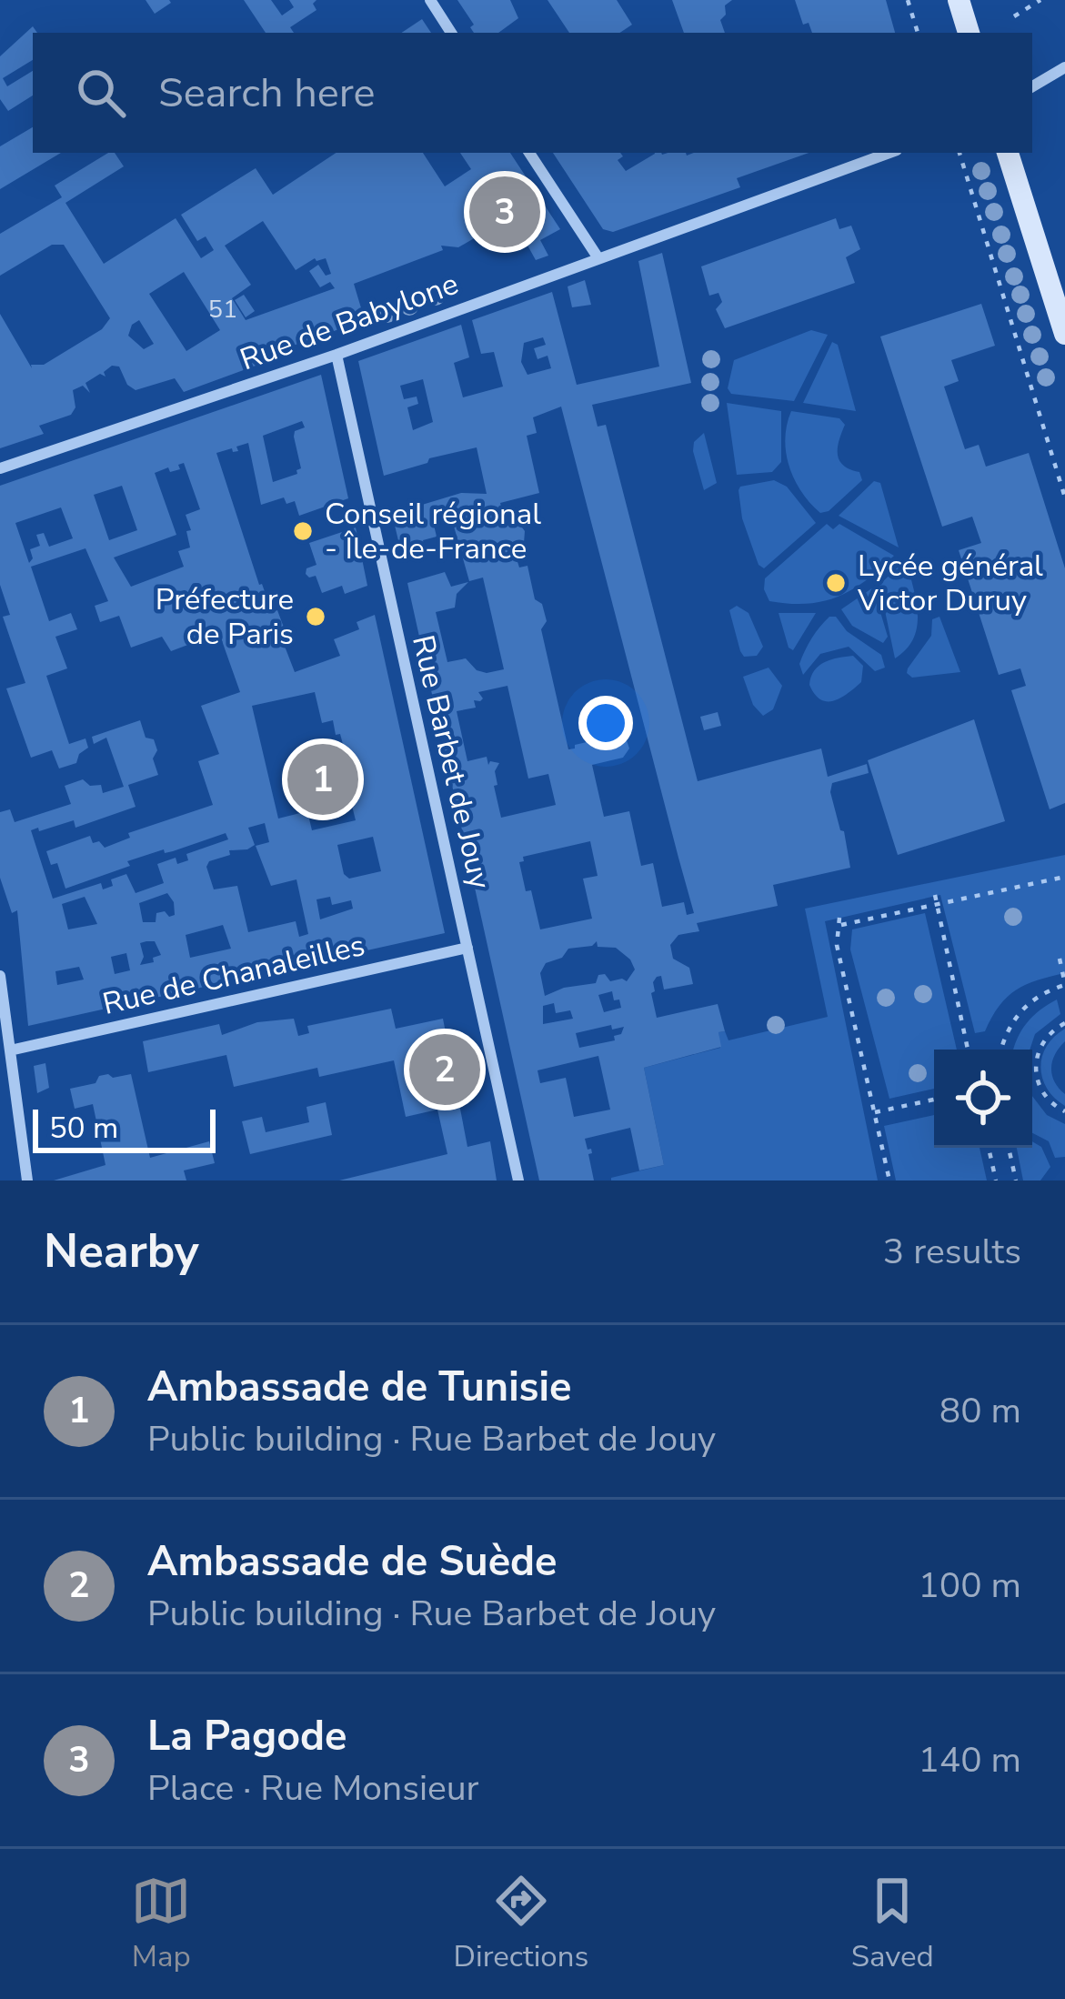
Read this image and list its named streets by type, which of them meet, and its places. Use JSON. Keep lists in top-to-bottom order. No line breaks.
{"streets":{"street":["Rue de Babylone","Rue Barbet de Jouy","Rue de Chanaleilles"]},"crossings":[["Rue de Babylone","Rue Barbet de Jouy"],["Rue Barbet de Jouy","Rue de Chanaleilles"]],"places":["Conseil régional - Île-de-France","Lycée général Victor Duruy","Préfecture de Paris"],"house_numbers":["51"],"scale_bar":"50 m","page":{"search":"Search here","pins":["3","1","2"],"scale":"50 m","heading":["Nearby","3 results"],"list":[{"mark":"1","name":"Ambassade de Tunisie","note":"Public building · Rue Barbet de Jouy","value":"80 m"},{"mark":"2","name":"Ambassade de Suède","note":"Public building · Rue Barbet de Jouy","value":"100 m"},{"mark":"3","name":"La Pagode","note":"Place · Rue Monsieur","value":"140 m"}],"nav":["Map","Directions","Saved"]}}
